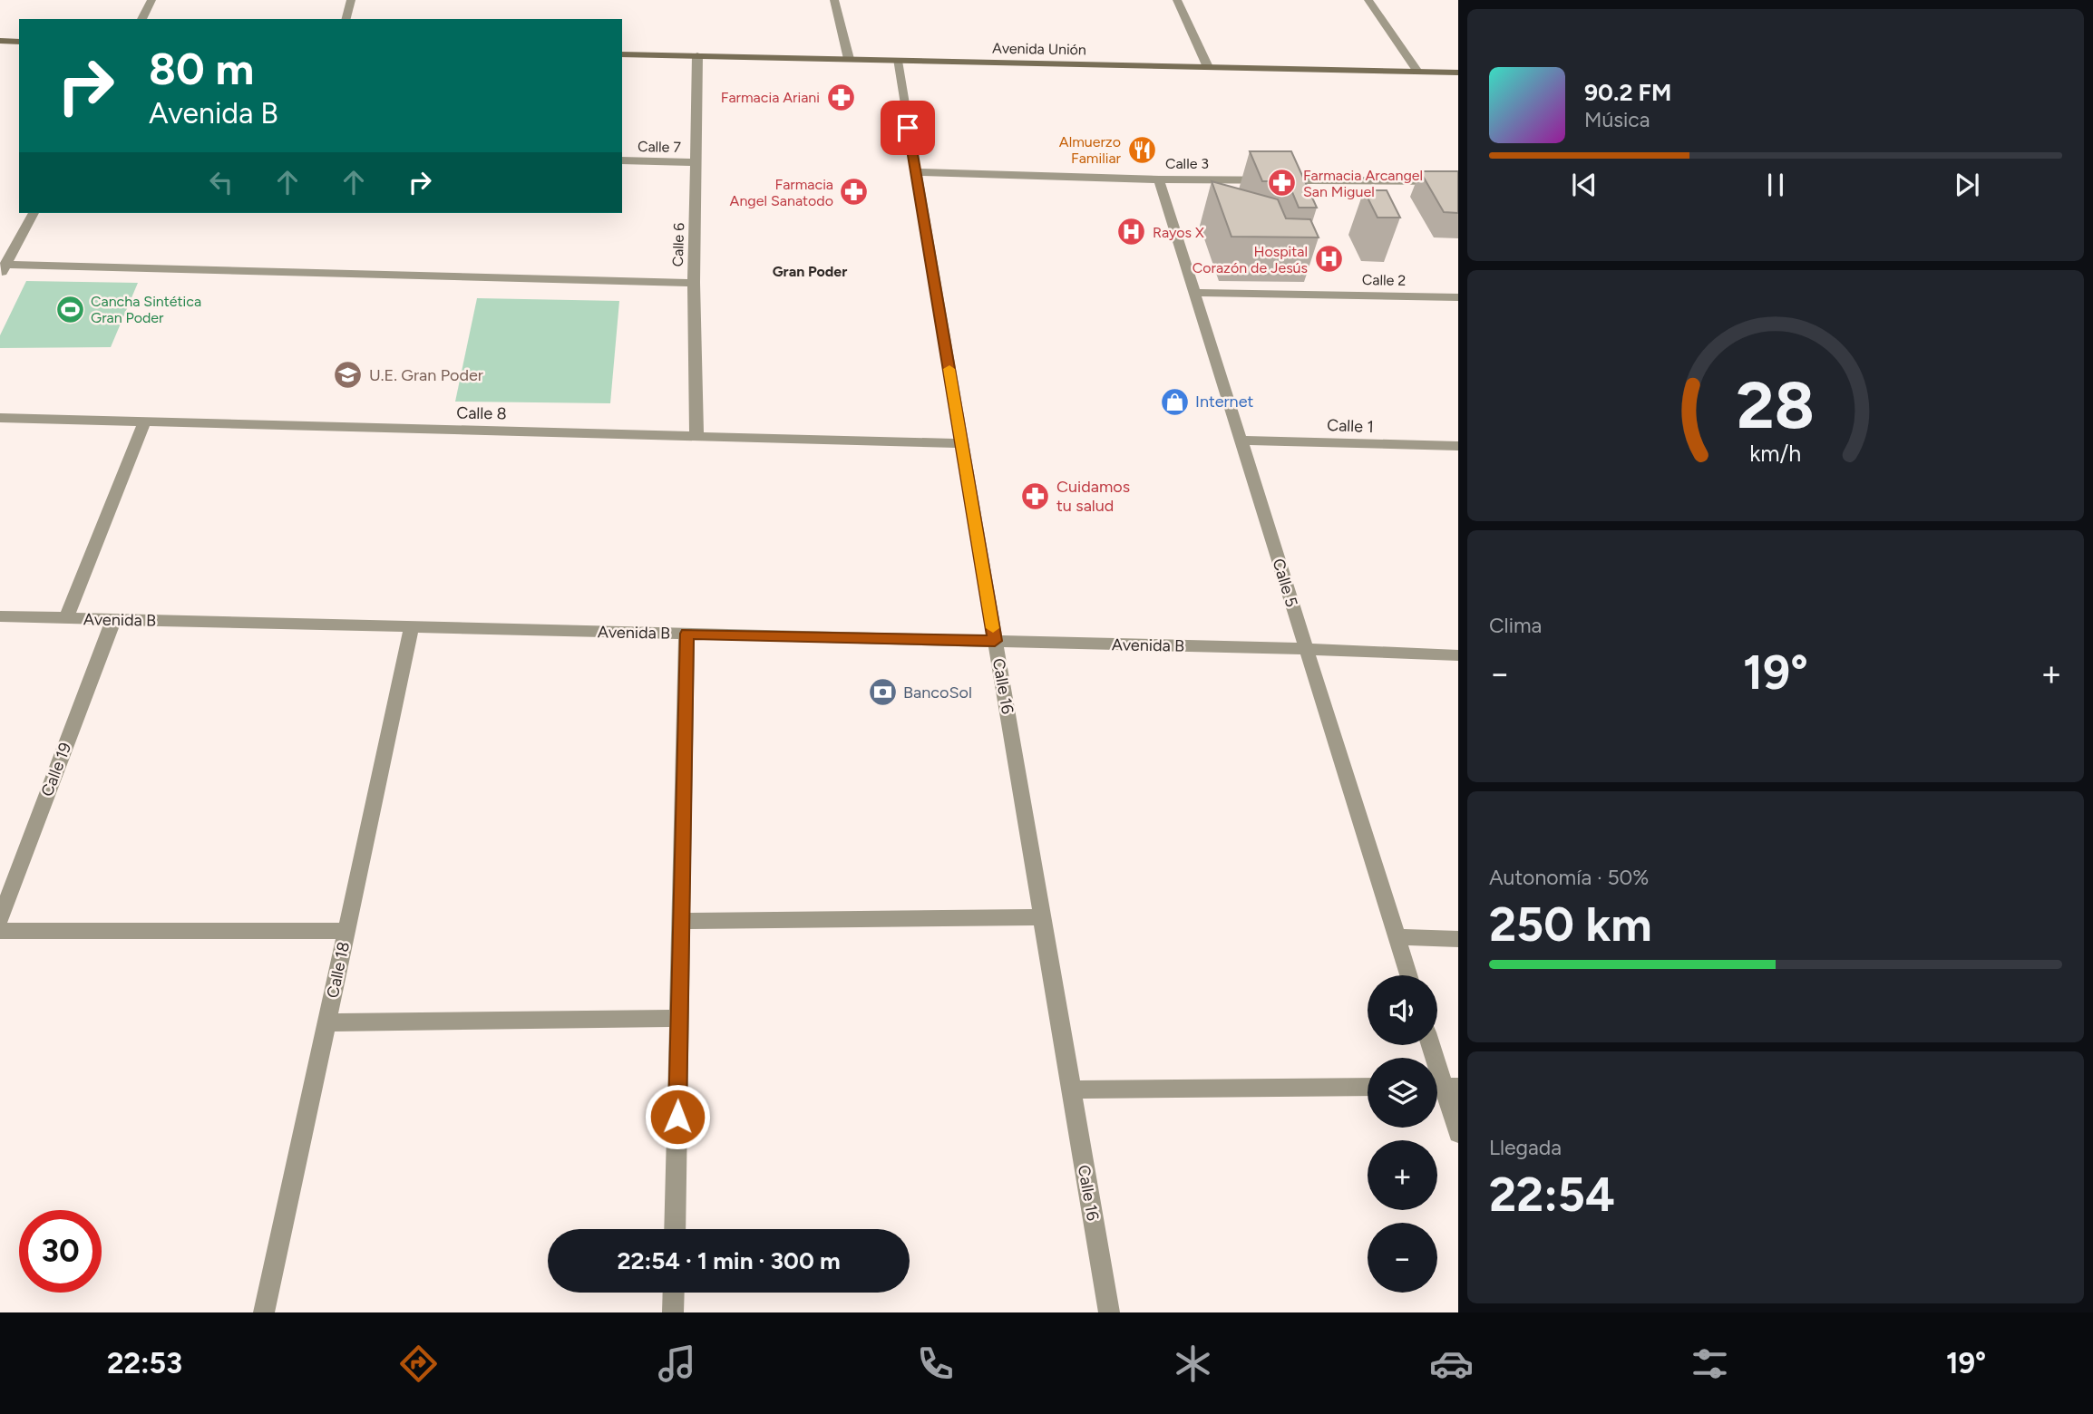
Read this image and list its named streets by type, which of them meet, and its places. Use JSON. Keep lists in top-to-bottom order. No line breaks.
{"streets":{"street":["Avenida Unión","Calle 7","Calle 3","Calle 6","Calle 2","Calle 8","Calle 1","Calle 5","Avenida B","Calle 16","Calle 19","Calle 18"]},"crossings":[["Avenida Unión","Calle 6"],["Avenida Unión","Calle 16"],["Calle 7","Calle 6"],["Calle 3","Calle 5"],["Calle 3","Calle 16"],["Calle 6","Calle 8"],["Calle 2","Calle 5"],["Calle 8","Calle 16"],["Calle 1","Calle 5"],["Calle 5","Avenida B"],["Avenida B","Calle 16"],["Avenida B","Calle 19"],["Avenida B","Calle 18"]],"districts":["Gran Poder"],"places":{"pharmacy":["Farmacia Ariani","Farmacia Arcangel San Miguel","Farmacia Angel Sanatodo","Cuidamos tu salud"],"restaurant":["Almuerzo Familiar"],"hospital":["Rayos X","Hospital Corazón de Jesús"],"sports":["Cancha Sintética Gran Poder"],"school or university":["U.E. Gran Poder"],"shop":["Internet"],"bank":["BancoSol"]},"page":{"turn":["80 m","Avenida B"],"song":["90.2 FM","Música"],"tile":["Clima",["Autonomía · 50%","250 km"],["Llegada","22:54"]],"heat":["−","19°","+"],"map_buttons":["+","−"],"limit":"30","trip":"22:54 · 1 min · 300 m","tabs":["22:53","19°"],"gauge":["28","km/h"]}}
